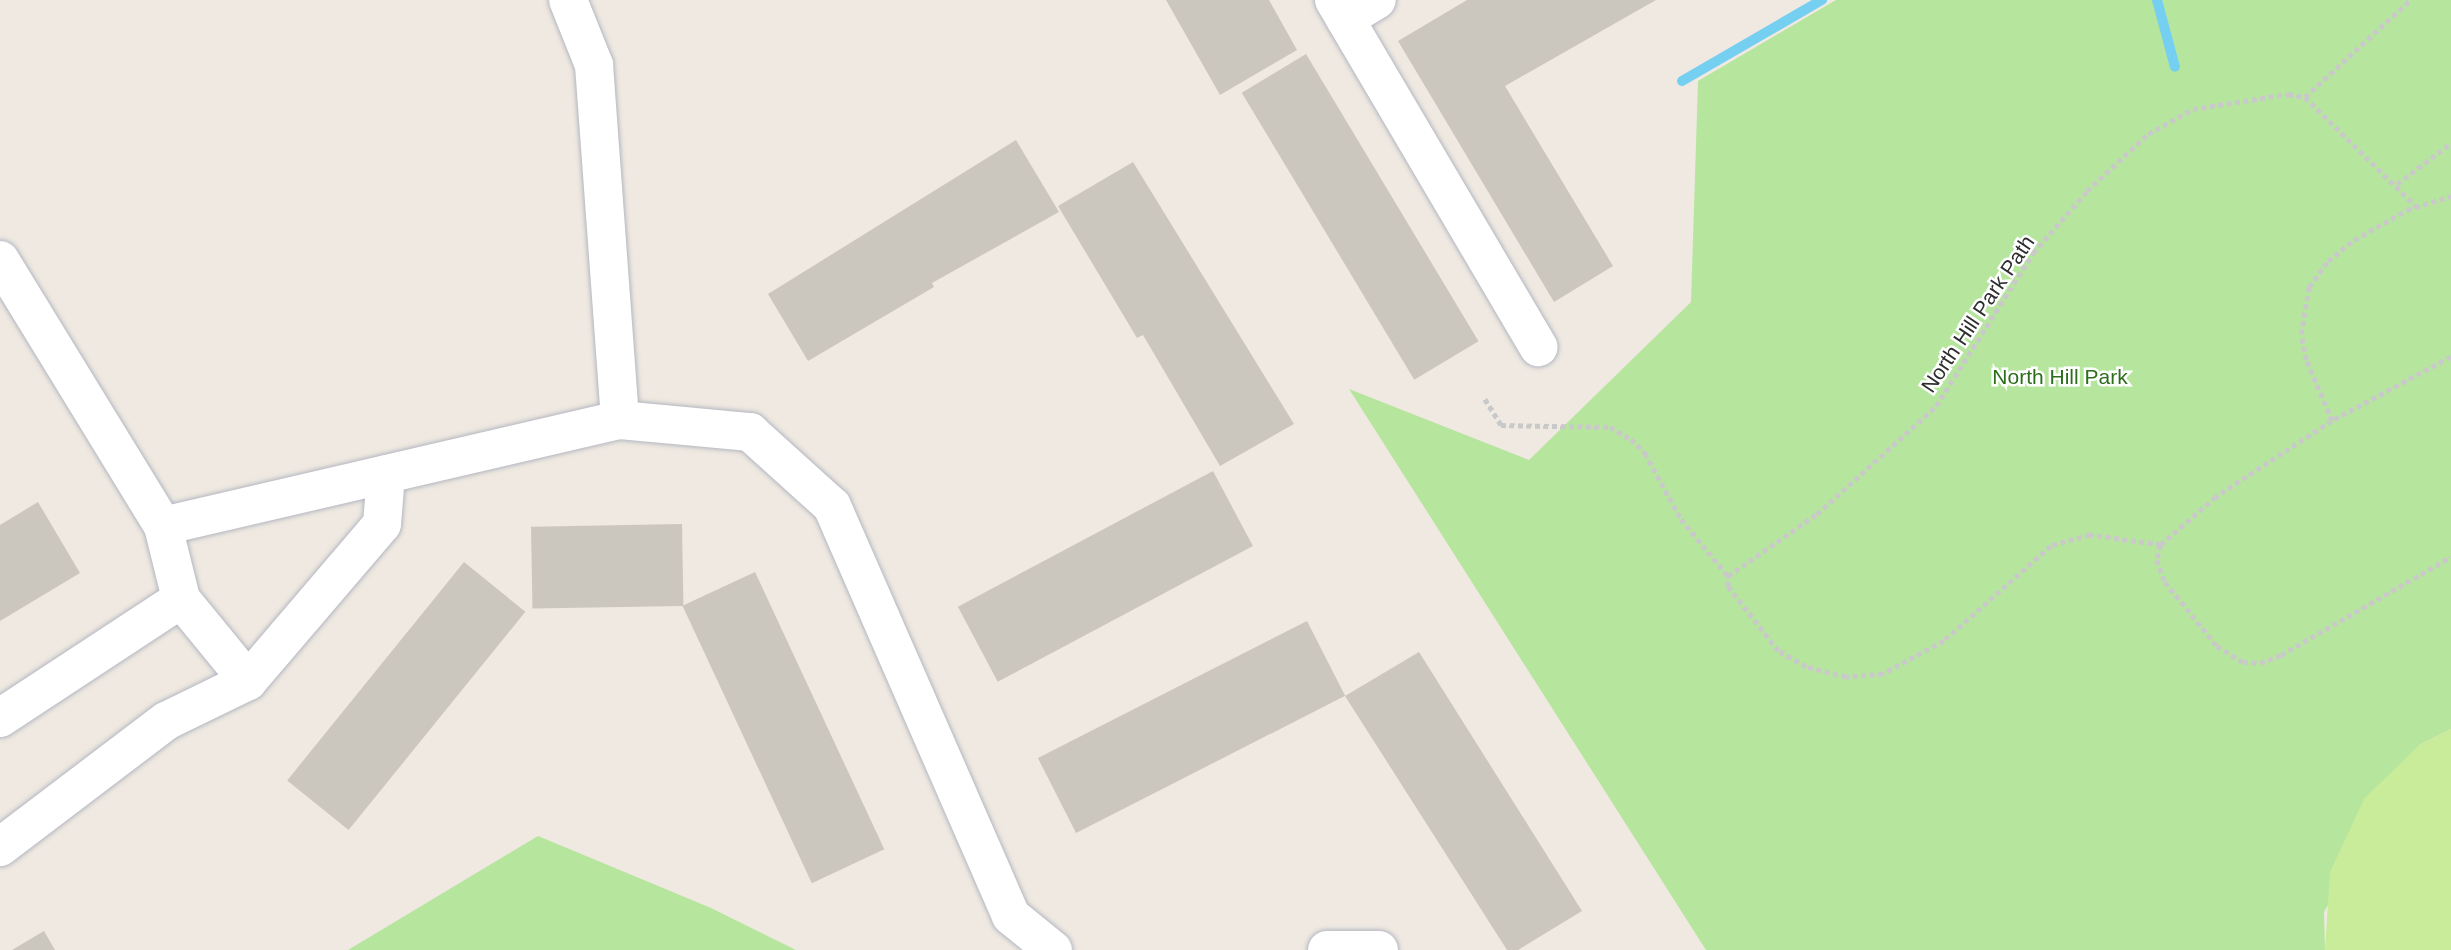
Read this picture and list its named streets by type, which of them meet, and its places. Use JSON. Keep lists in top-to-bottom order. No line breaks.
{"streets":{"path":["North Hill Park Path"]},"parks":["North Hill Park"]}
